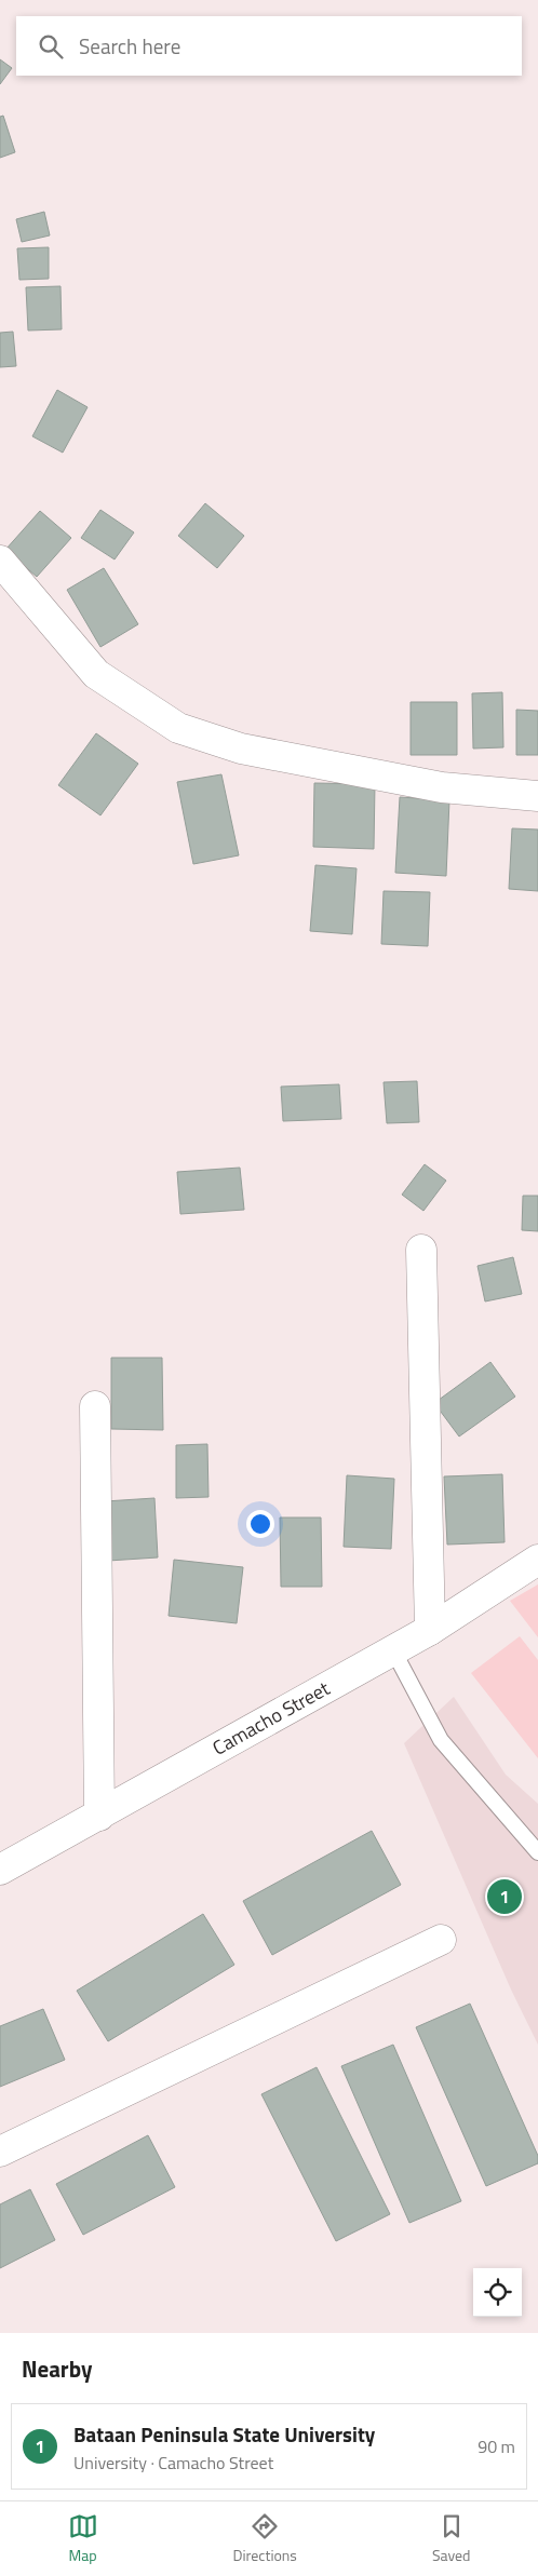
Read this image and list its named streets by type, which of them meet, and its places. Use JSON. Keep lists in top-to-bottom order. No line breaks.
{"streets":{"street":["Camacho Street"]},"page":{"search":"Search here","pins":"1","heading":"Nearby","list":[{"mark":"1","name":"Bataan Peninsula State University","note":"University · Camacho Street","value":"90 m"}],"nav":["Map","Directions","Saved"]}}
